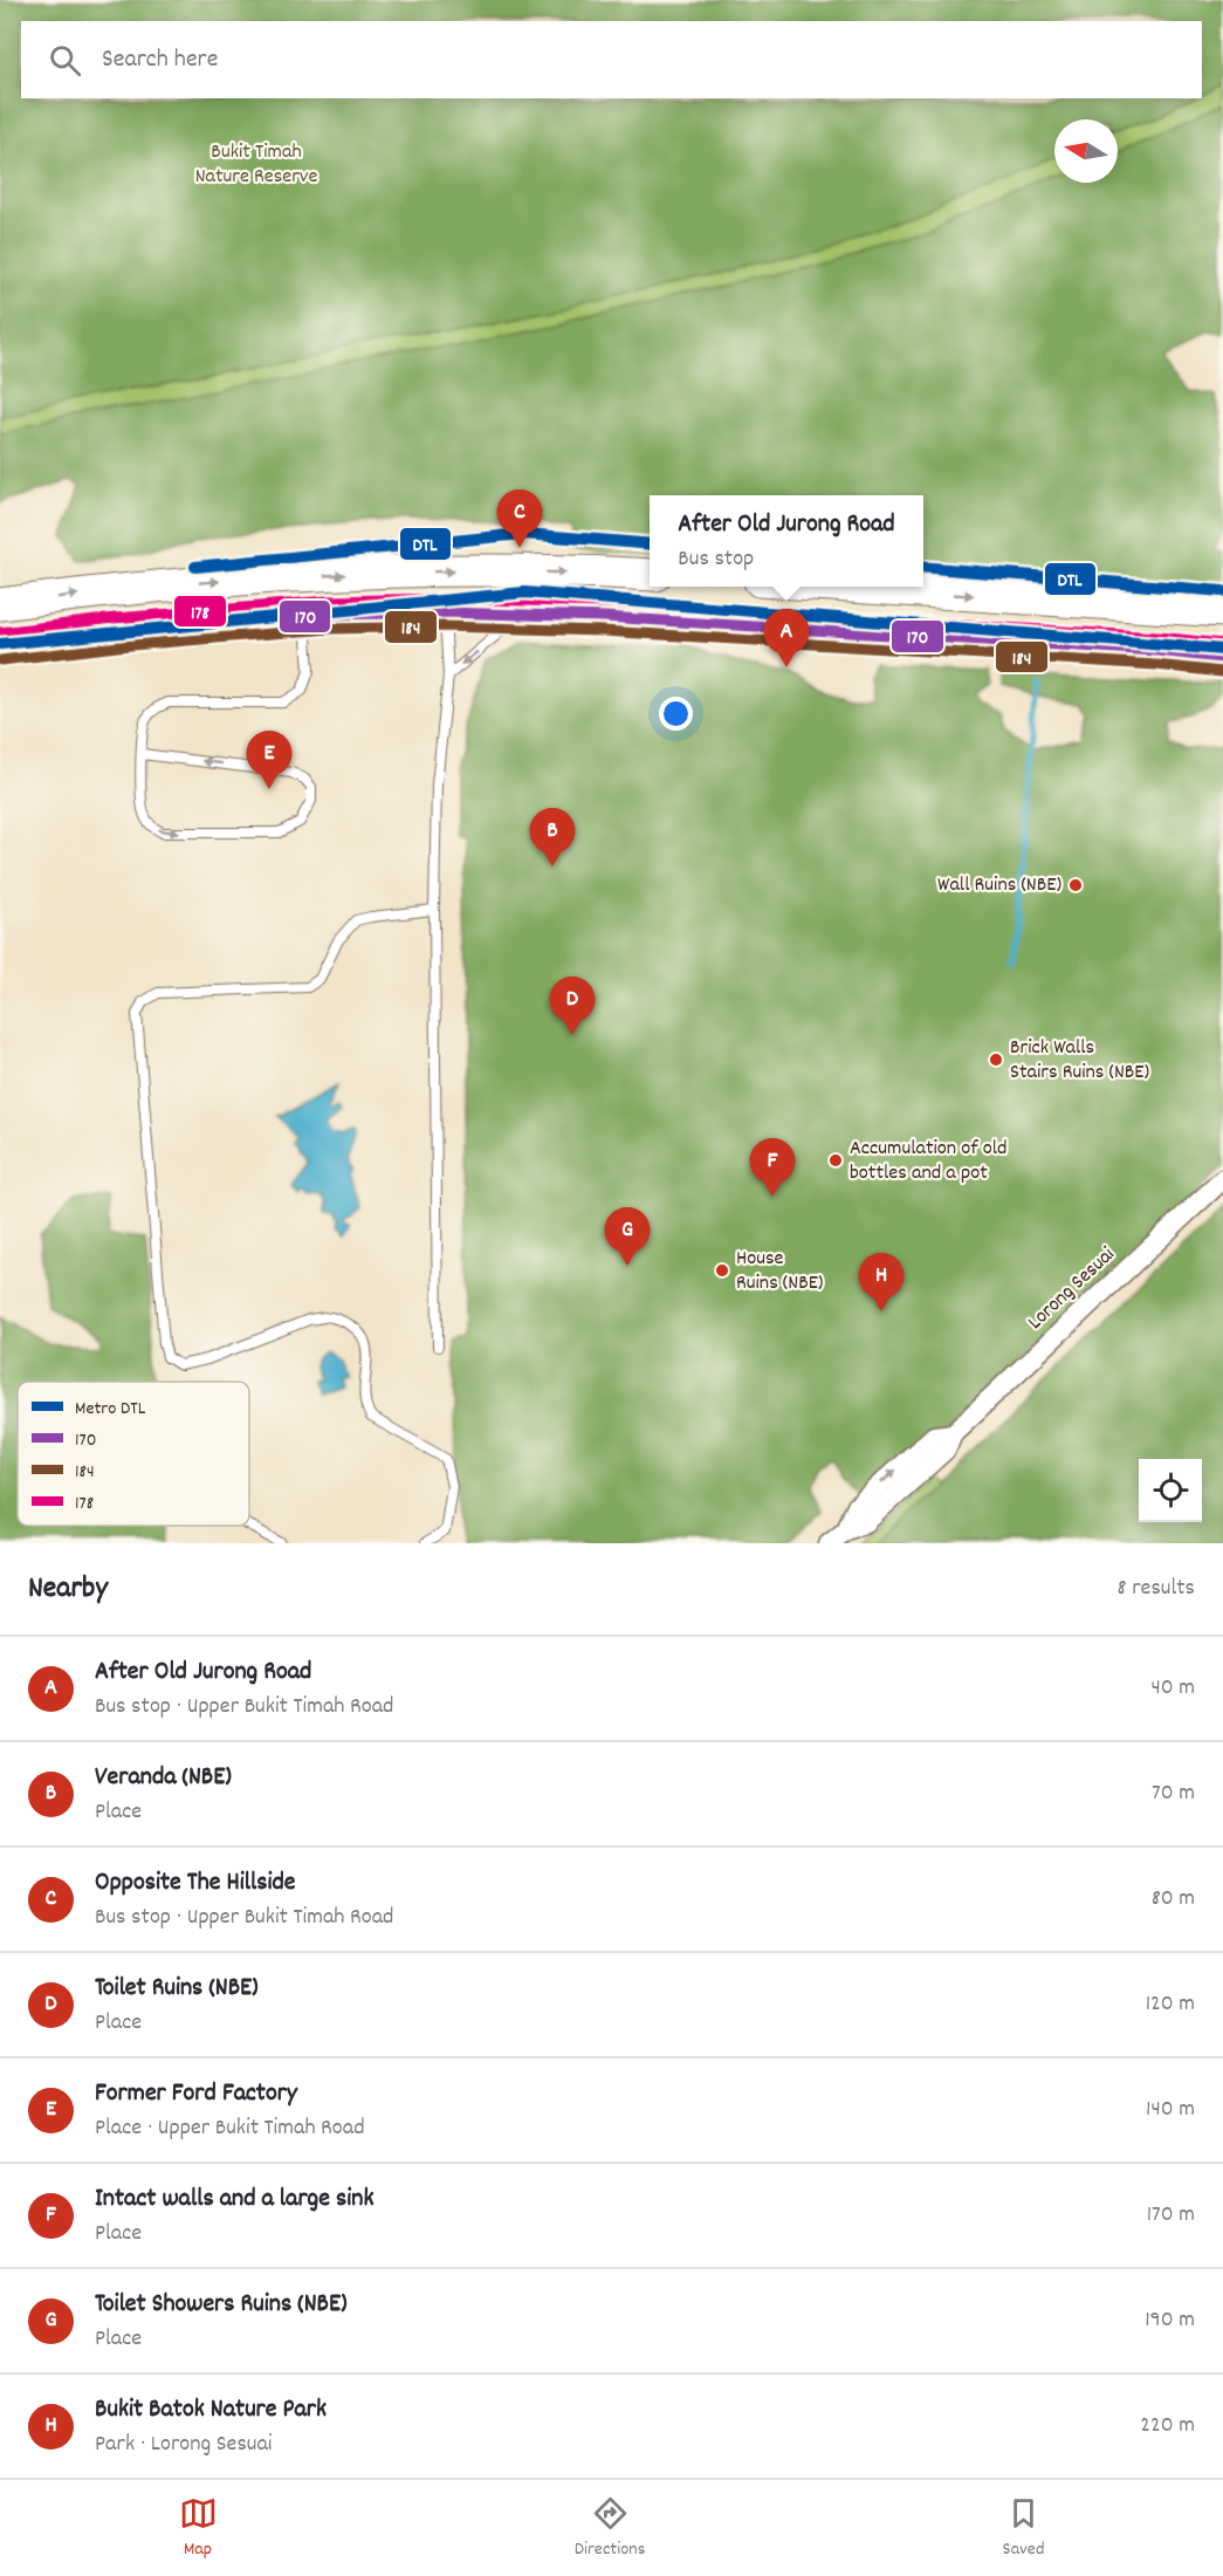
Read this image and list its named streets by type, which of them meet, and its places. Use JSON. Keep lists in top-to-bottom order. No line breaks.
{"streets":{"street":["Lorong Sesuai"]},"parks":["Bukit Timah Nature Reserve"],"places":["Wall Ruins (NBE)","Brick Walls Stairs Ruins (NBE)","Accumulation of old bottles and a pot","House Ruins (NBE)"],"lines":["metro line DTL","transit line 178","transit line 170","transit line 184"],"legend":["Metro DTL","170","184","178"],"north":"left","page":{"search":"Search here","pins":["C","A","E","B","D","F","G","H"],"popup":["After Old Jurong Road","Bus stop"],"heading":["Nearby","8 results"],"list":[{"mark":"A","name":"After Old Jurong Road","note":"Bus stop · Upper Bukit Timah Road","value":"40 m"},{"mark":"B","name":"Veranda (NBE)","note":"Place","value":"70 m"},{"mark":"C","name":"Opposite The Hillside","note":"Bus stop · Upper Bukit Timah Road","value":"80 m"},{"mark":"D","name":"Toilet Ruins (NBE)","note":"Place","value":"120 m"},{"mark":"E","name":"Former Ford Factory","note":"Place · Upper Bukit Timah Road","value":"140 m"},{"mark":"F","name":"Intact walls and a large sink","note":"Place","value":"170 m"},{"mark":"G","name":"Toilet Showers Ruins (NBE)","note":"Place","value":"190 m"},{"mark":"H","name":"Bukit Batok Nature Park","note":"Park · Lorong Sesuai","value":"220 m"}],"nav":["Map","Directions","Saved"]}}
